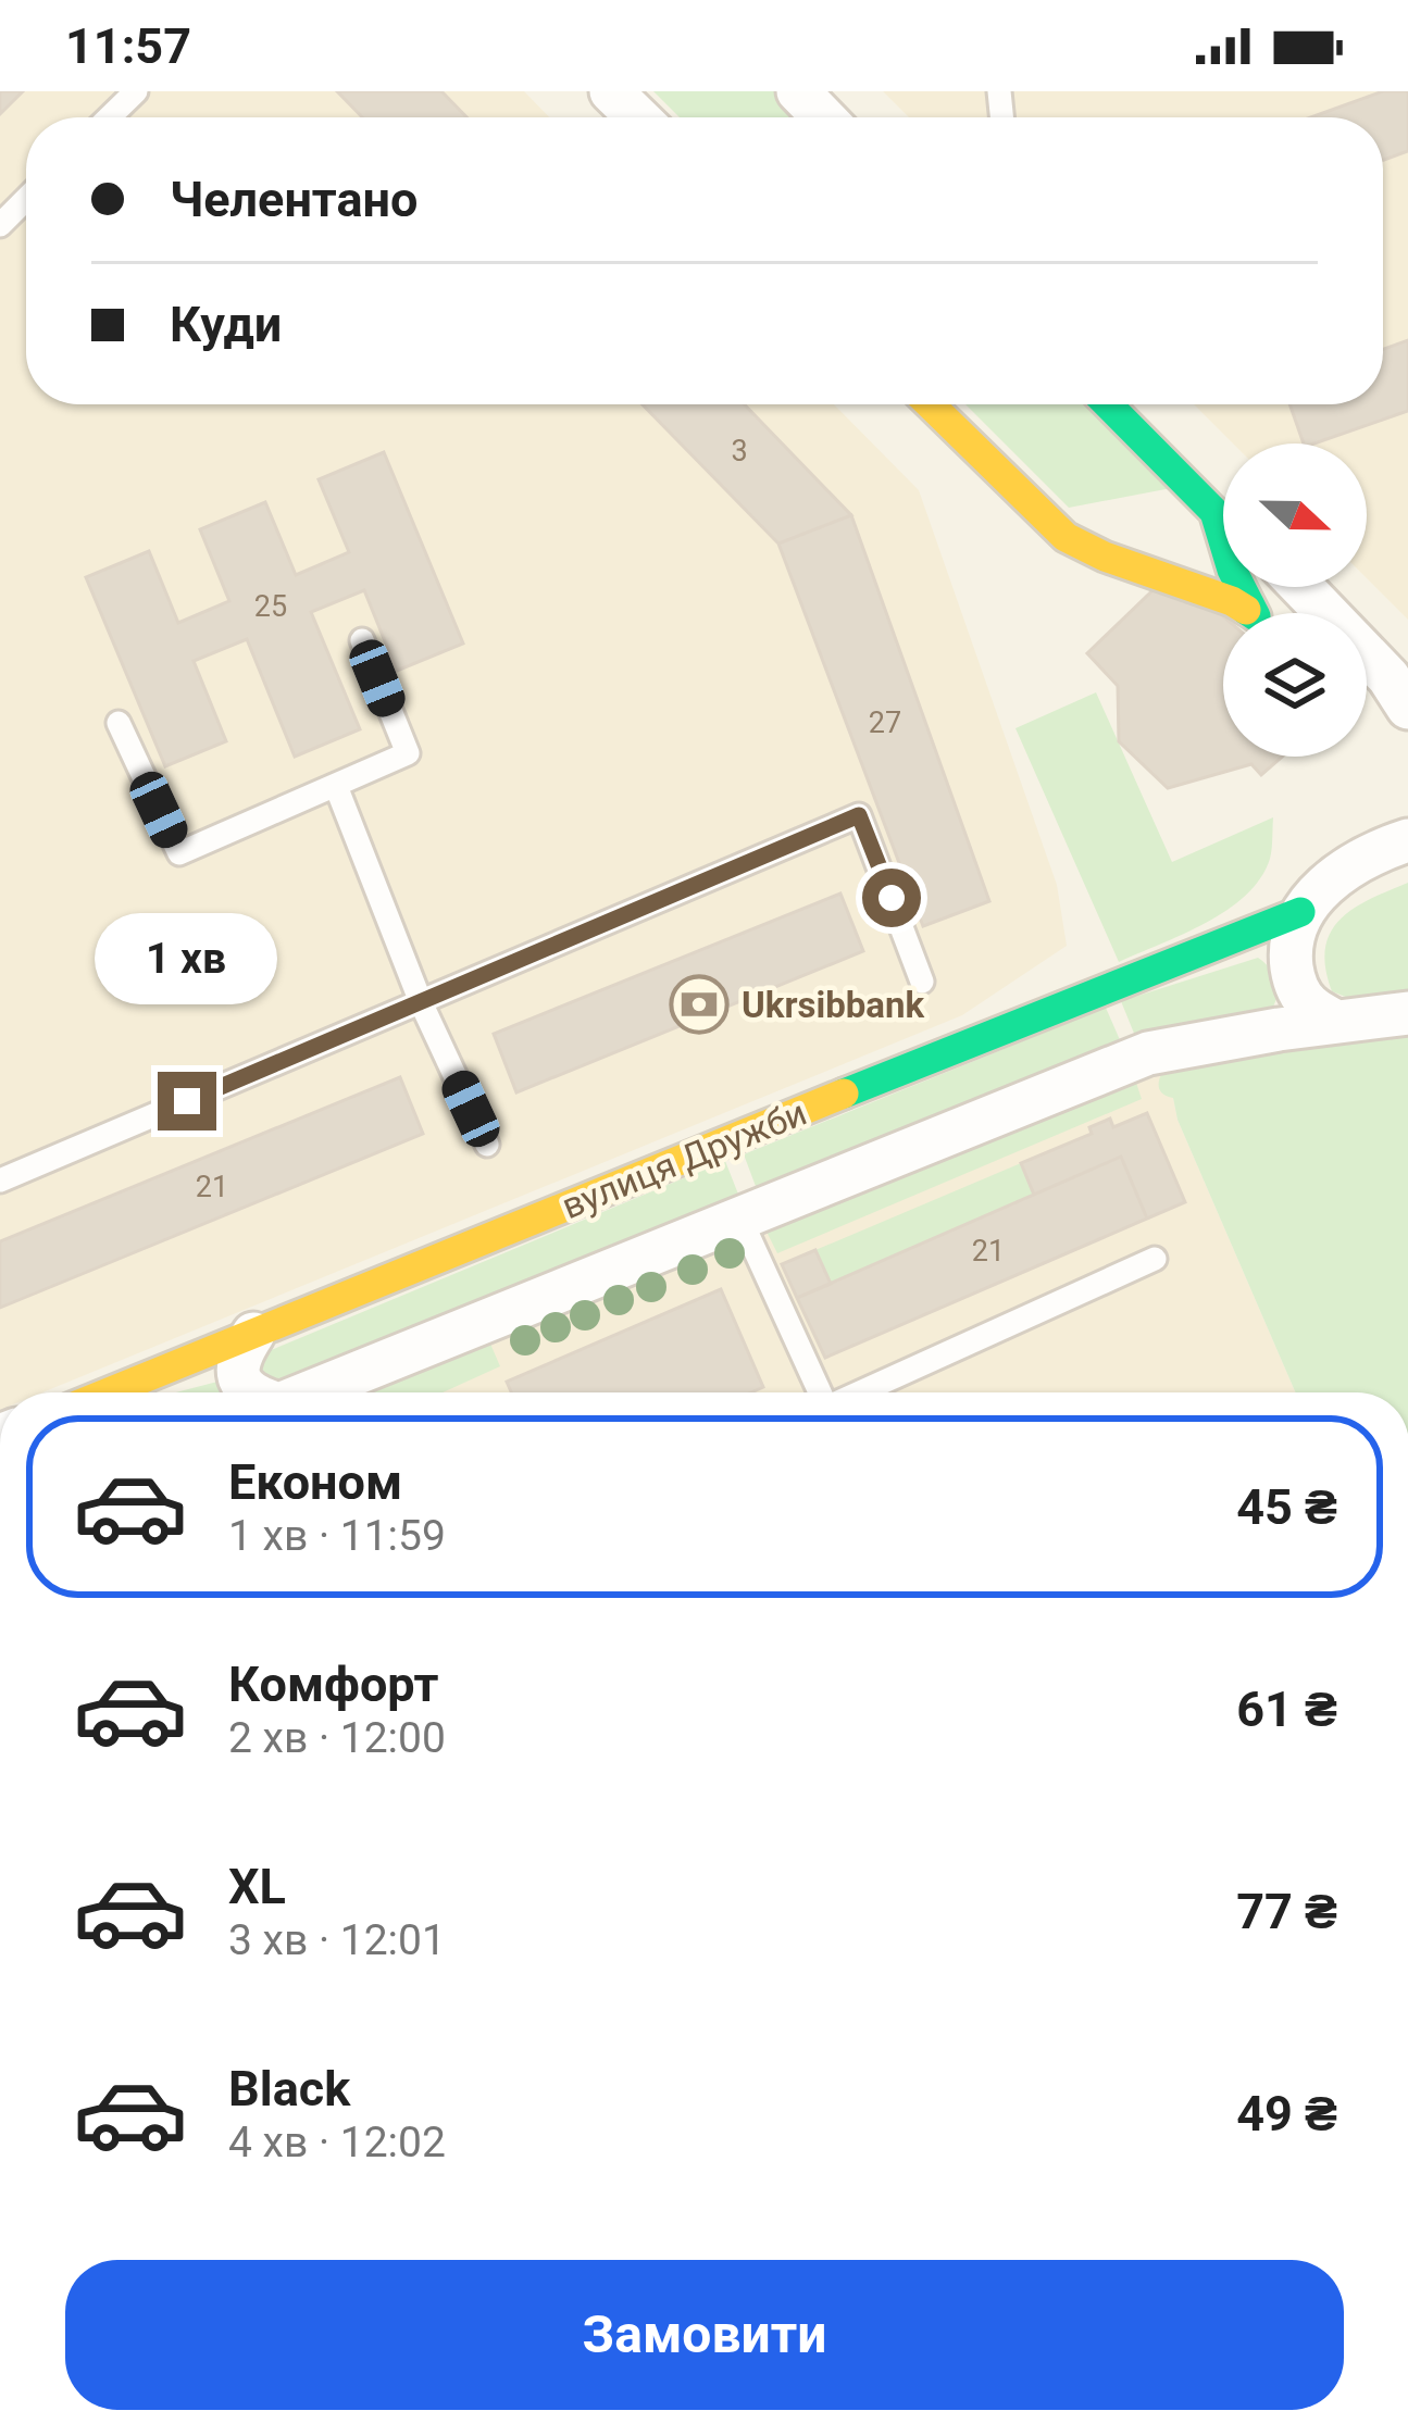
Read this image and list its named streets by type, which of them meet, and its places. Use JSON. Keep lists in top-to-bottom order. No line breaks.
{"streets":{"street":["вулиця Дружби"]},"places":{"bank":["Ukrsibbank"]},"house_numbers":["3","25","27","21","21"],"north":"right","page":{"status":"11:57","banner":["Челентано","Куди"],"bubble":"1 хв","list":[{"name":"Економ","note":"1 хв · 11:59","value":"45 ₴"},{"name":"Комфорт","note":"2 хв · 12:00","value":"61 ₴"},{"name":"XL","note":"3 хв · 12:01","value":"77 ₴"},{"name":"Black","note":"4 хв · 12:02","value":"49 ₴"}],"buttons":"Замовити"}}
